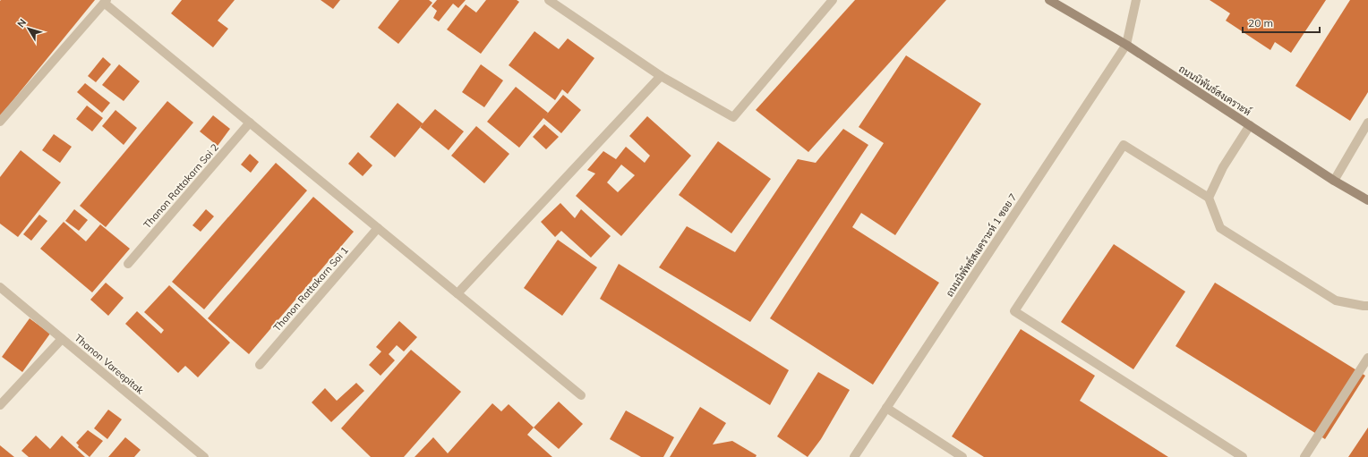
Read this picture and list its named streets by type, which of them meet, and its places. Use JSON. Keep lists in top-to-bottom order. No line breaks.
{"streets":{"main road":["ถนนนิพันธ์สงเคราะห์"],"street":["Thanon Rattakarn Soi 2","ถนนนิพัทธ์สงเคราะห์ 1 ซอย 7","Thanon Rattakarn Soi 1","Thanon Vareepitak"]},"crossings":[["ถนนนิพันธ์สงเคราะห์","ถนนนิพัทธ์สงเคราะห์ 1 ซอย 7"]],"scale_bar":"20 m","north":"top left"}
